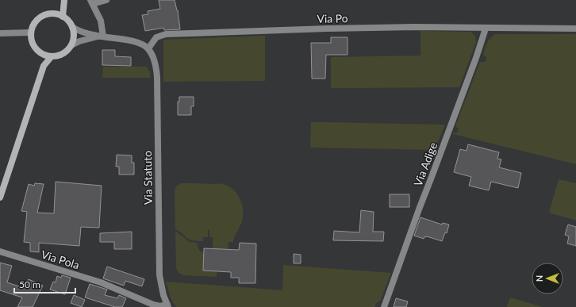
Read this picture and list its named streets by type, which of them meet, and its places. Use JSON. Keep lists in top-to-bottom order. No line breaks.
{"streets":{"street":["Via Po","Via Adige","Via Statuto","Via Pola"]},"crossings":[["Via Po","Via Adige"],["Via Po","Via Statuto"],["Via Statuto","Via Pola"]],"scale_bar":"50 m","north":"left"}
